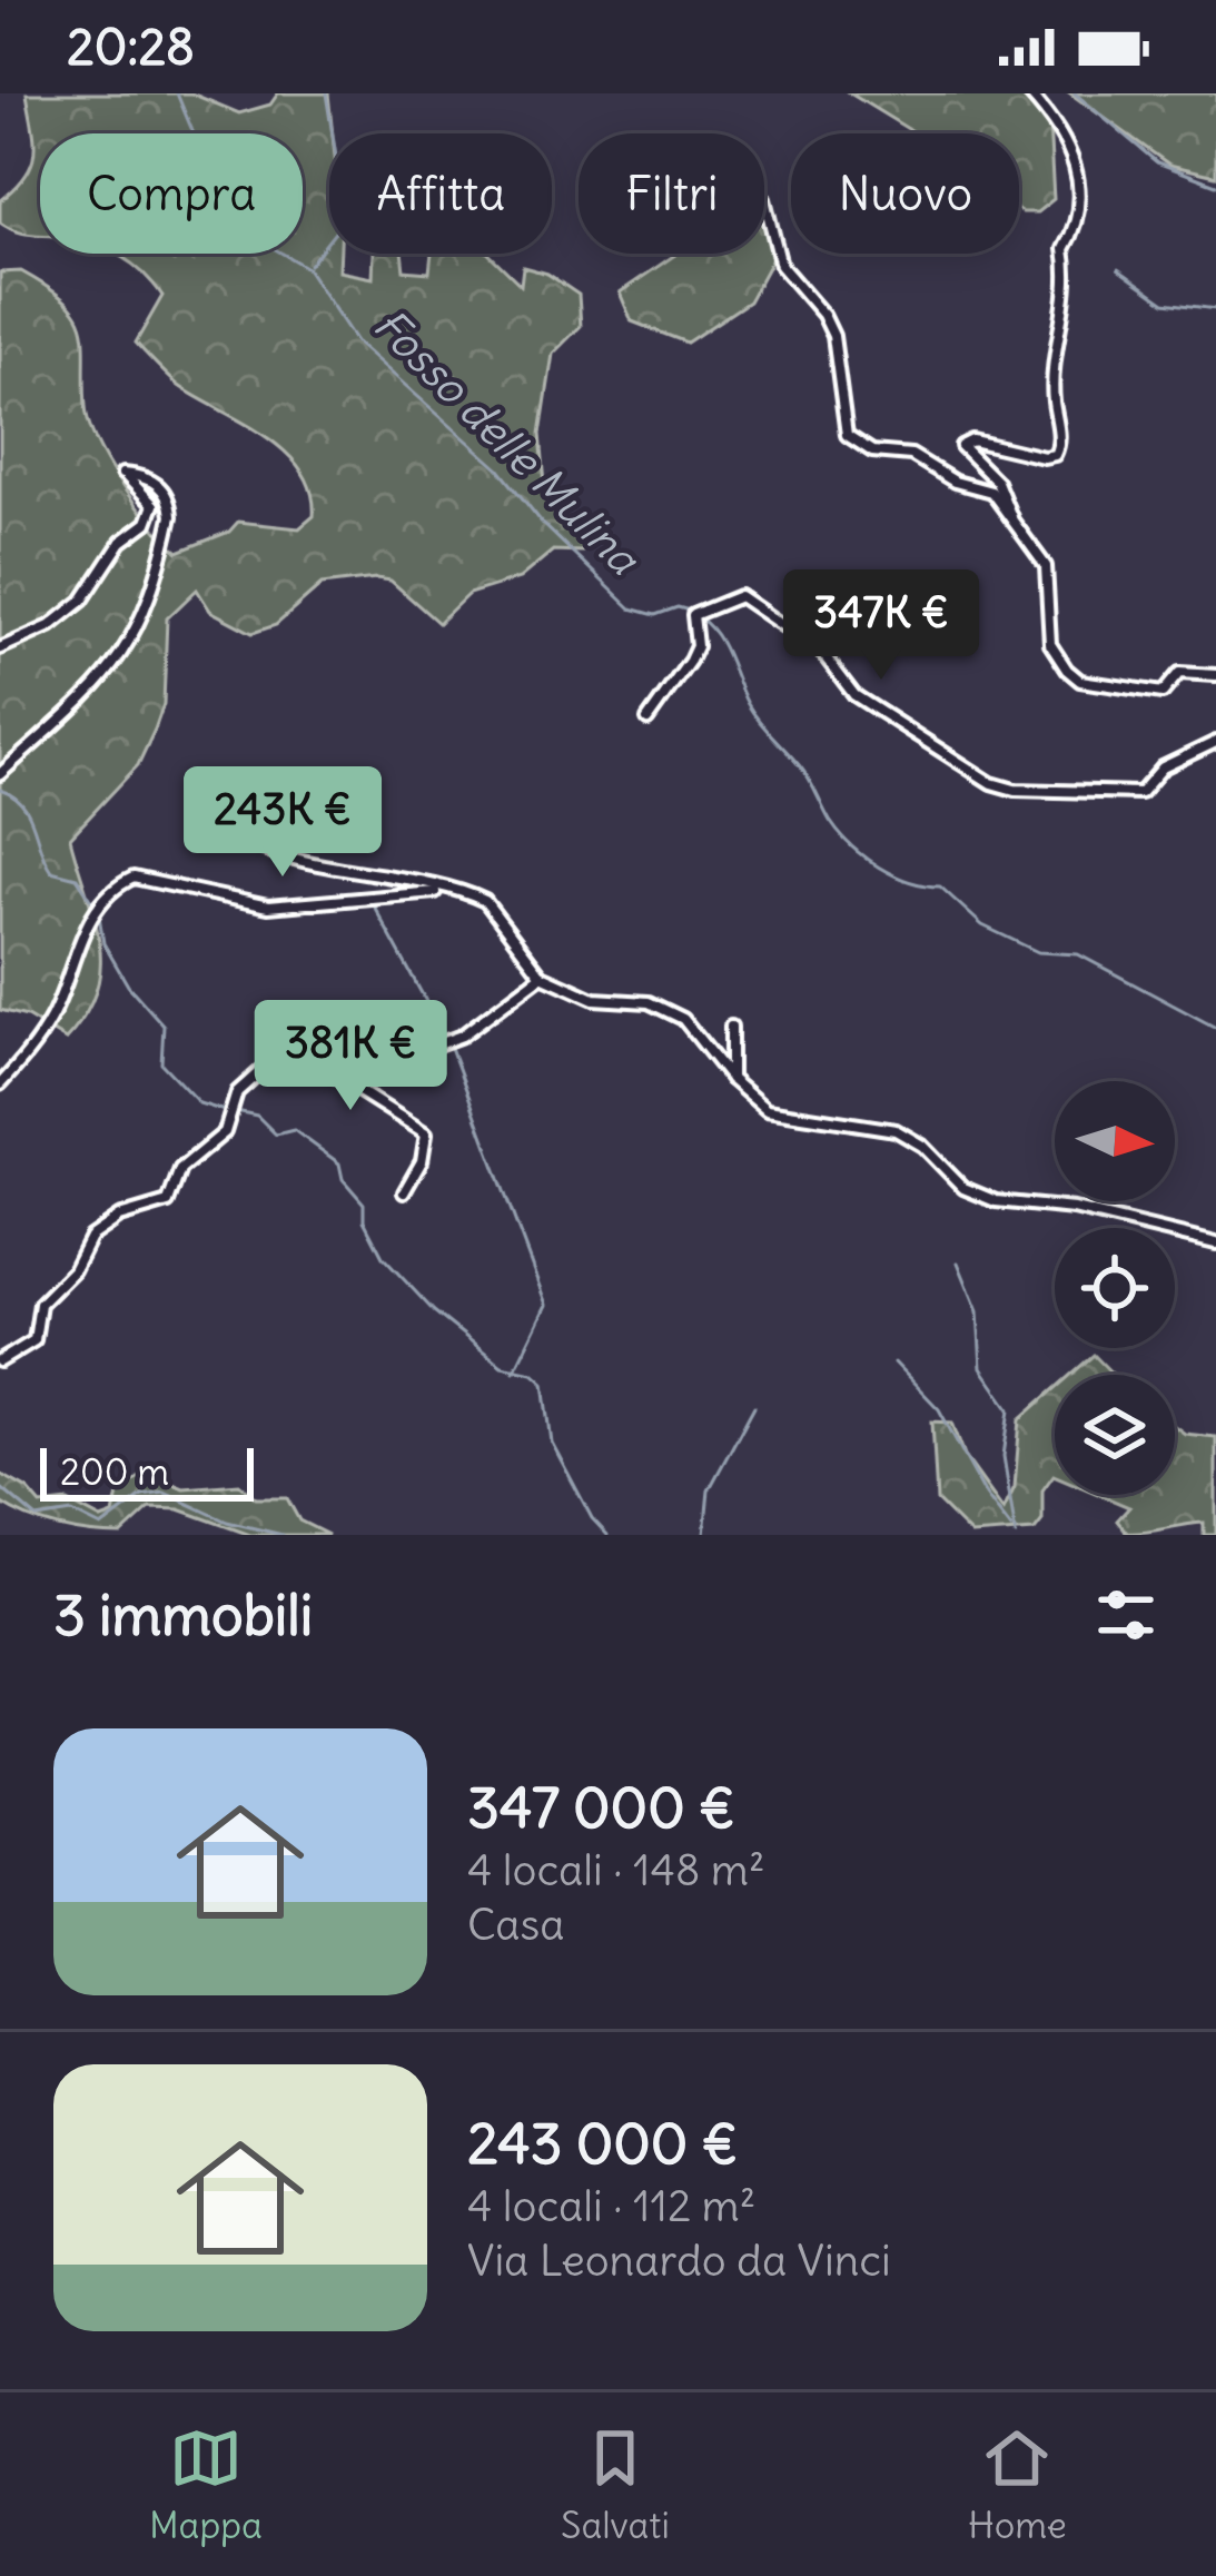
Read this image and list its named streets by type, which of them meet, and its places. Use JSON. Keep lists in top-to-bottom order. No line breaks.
{"water":["Fosso delle Mulina"],"scale_bar":"200 m","north":"right","page":{"status":"20:28","chip":["Compra","Affitta","Filtri","Nuovo"],"price":["347K €","243K €","381K €"],"scale":"200 m","heading":"3 immobili","list":[{"name":"347 000 €","note":"4 locali · 148 m² · Casa"},{"name":"243 000 €","note":"4 locali · 112 m² · Via Leonardo da Vinci"}],"tabs":["Mappa","Salvati","Home"]}}
